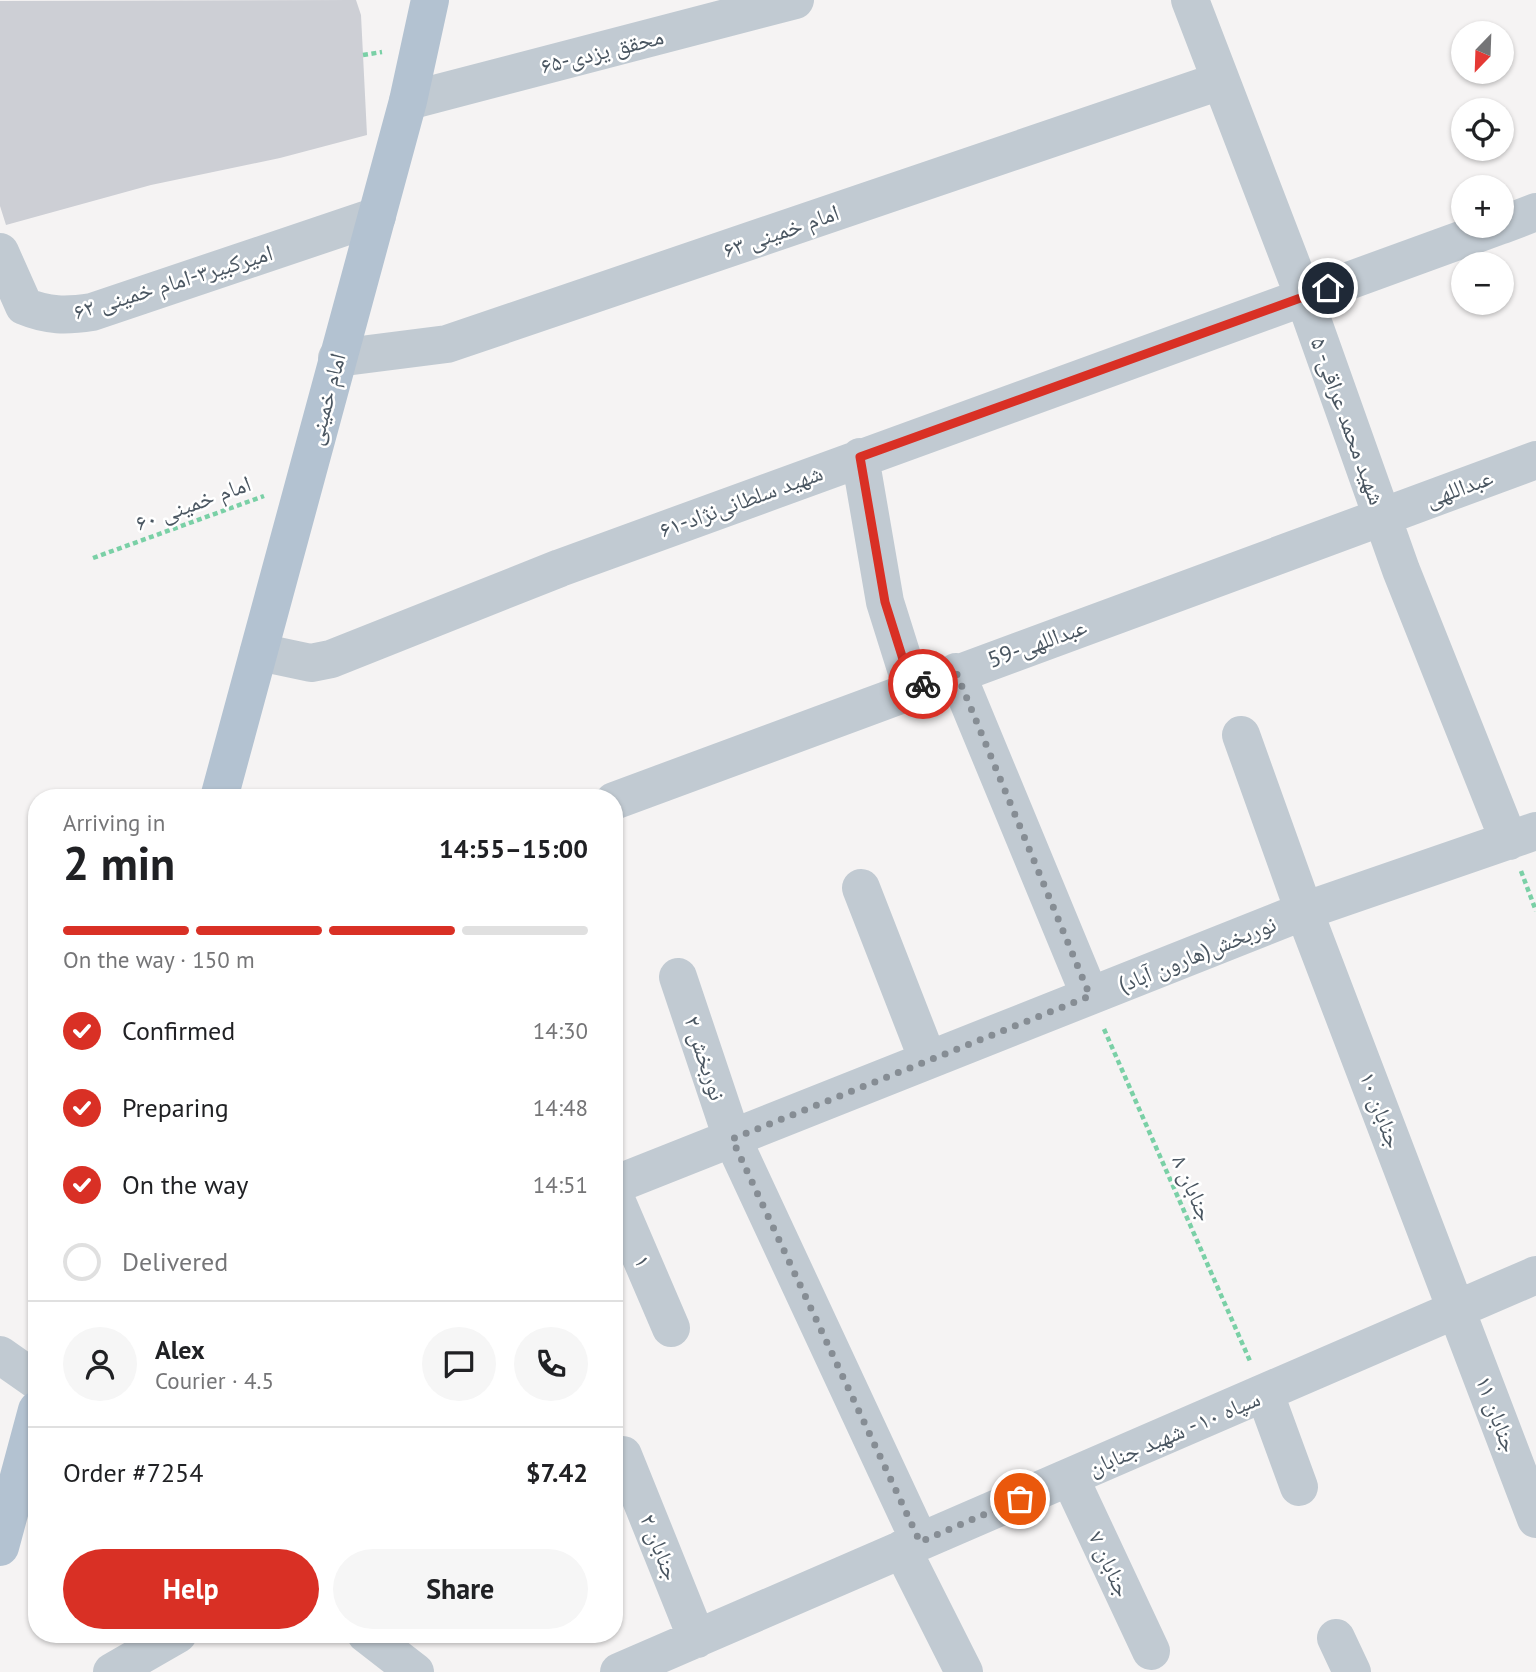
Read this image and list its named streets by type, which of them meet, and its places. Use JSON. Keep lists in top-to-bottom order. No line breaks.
{"streets":{"main road":["امام خمینی"],"street":["محقق یزدی-۶۵","امام خمینی ۶۳","امیرکبیر۳-امام خمینی ۶۲","شهید محمد عراقی- ۵","عبداللهی","شهید سلطانی‌نژاد-۶۱","عبداللهی-59","نوربخش(هارون آباد)","نوربخش ۲","جنابان ۱۰","۱","جنابان ۱۱","سپاه ۱۰ - شهید جنابان","جنابان ۲","جنابان ۷"],"path":["امام خمینی ۶۰","جنابان ۸"]},"crossings":[["محقق یزدی-۶۵","امام خمینی"],["امام خمینی ۶۳","امام خمینی"],["امام خمینی ۶۳","شهید محمد عراقی- ۵"],["امیرکبیر۳-امام خمینی ۶۲","امام خمینی"],["امام خمینی","شهید سلطانی‌نژاد-۶۱"],["امام خمینی","امام خمینی ۶۰"],["شهید محمد عراقی- ۵","عبداللهی"],["شهید محمد عراقی- ۵","شهید سلطانی‌نژاد-۶۱"],["شهید محمد عراقی- ۵","عبداللهی-59"],["شهید محمد عراقی- ۵","نوربخش(هارون آباد)"],["عبداللهی","عبداللهی-59"],["نوربخش(هارون آباد)","نوربخش ۲"],["نوربخش(هارون آباد)","جنابان ۱۰"],["نوربخش(هارون آباد)","جنابان ۸"],["نوربخش ۲","سپاه ۱۰ - شهید جنابان"],["جنابان ۱۰","جنابان ۱۱"],["جنابان ۱۰","سپاه ۱۰ - شهید جنابان"],["جنابان ۸","سپاه ۱۰ - شهید جنابان"],["جنابان ۱۱","سپاه ۱۰ - شهید جنابان"],["سپاه ۱۰ - شهید جنابان","جنابان ۲"],["سپاه ۱۰ - شهید جنابان","جنابان ۷"]],"north":"bottom left","page":{"map_buttons":["+","−"],"heading":["2 min","Arriving in","14:55–15:00"],"panel":["Alex","Courier · 4.5","Order #7254","$7.42"],"bar":"On the way · 150 m","list":[["Confirmed","14:30"],["Preparing","14:48"],["On the way","14:51"],"Delivered"],"buttons":["Help","Share"]}}
